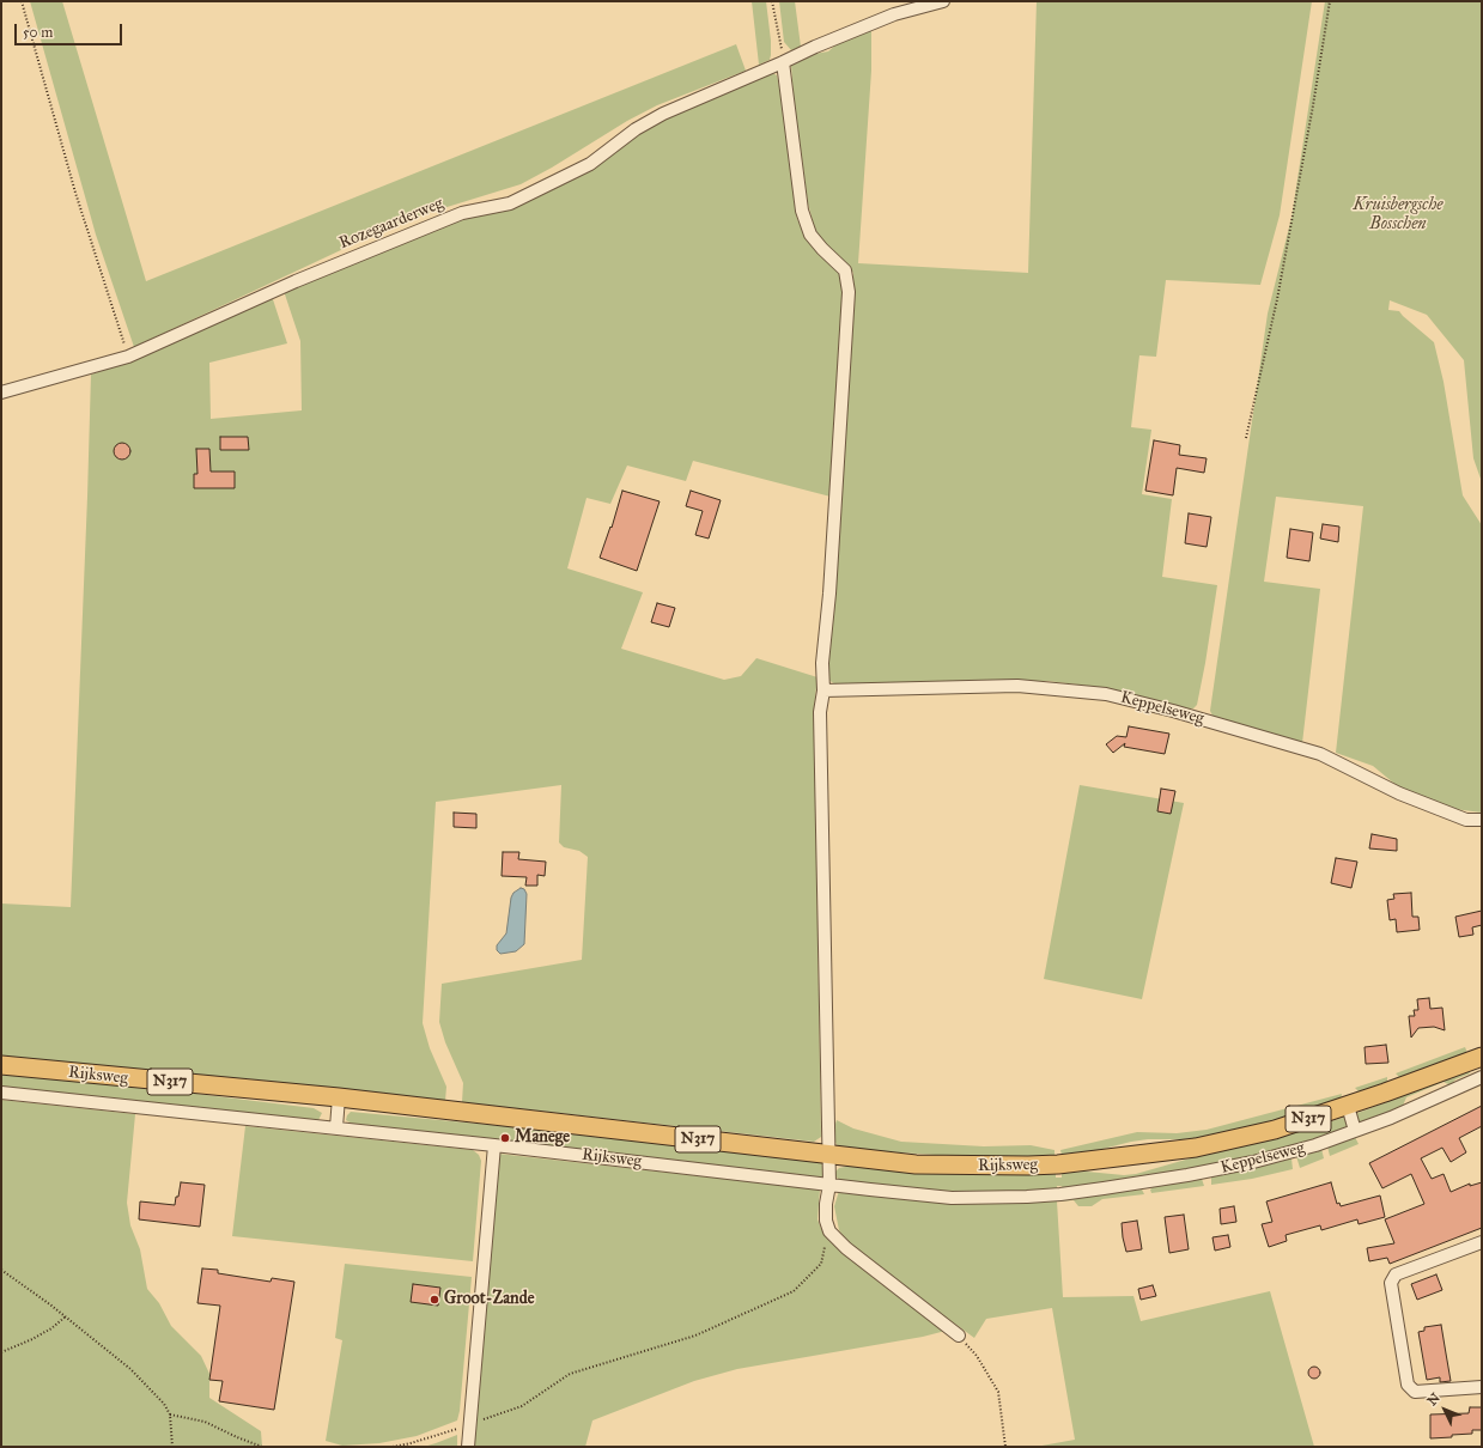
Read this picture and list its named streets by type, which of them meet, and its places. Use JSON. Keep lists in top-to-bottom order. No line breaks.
{"streets":{"main road":["Keppelseweg","Rijksweg","N317"],"street":["Rozegaarderweg"]},"crossings":[["Keppelseweg","Rijksweg"]],"parks":["Kruisbergsche Bosschen"],"places":["Manege","Groot-Zande"],"scale_bar":"50 m","north":"top left"}
